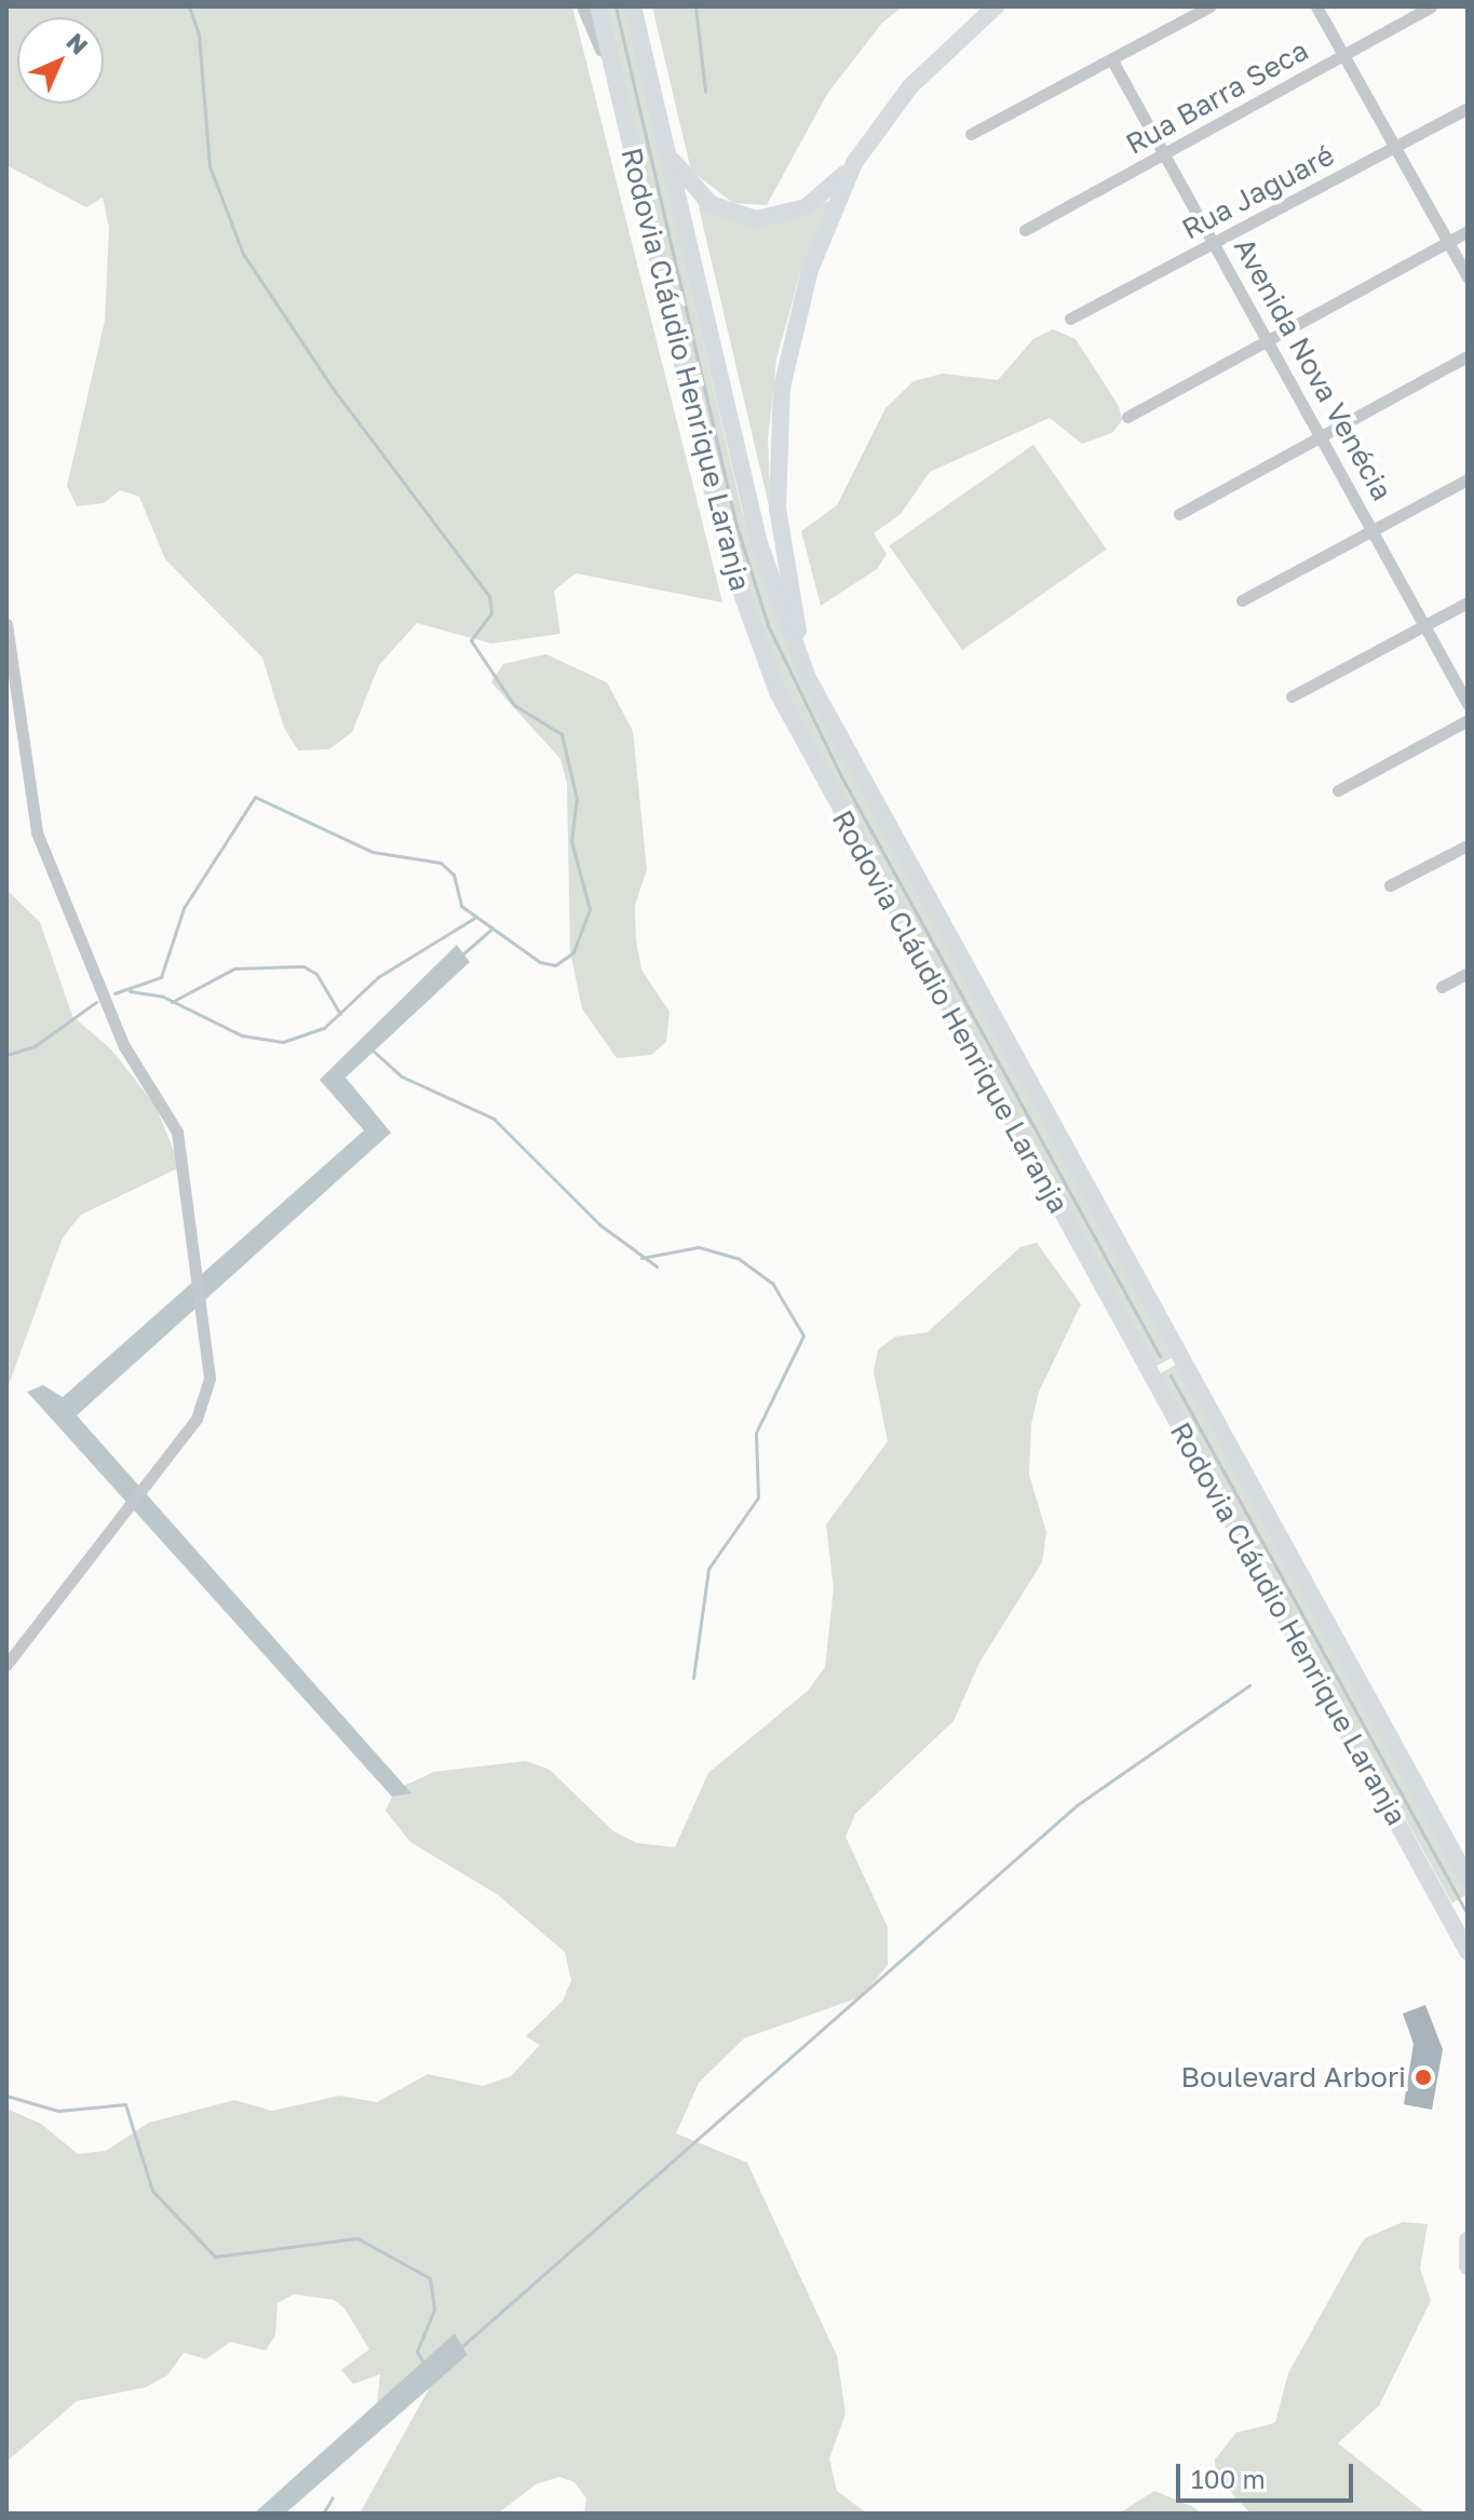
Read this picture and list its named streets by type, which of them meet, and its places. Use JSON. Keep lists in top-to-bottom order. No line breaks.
{"streets":{"main road":["Rodovia Cláudio Henrique Laranja"],"street":["Rua Barra Seca","Rua Jaguaré","Avenida Nova Venécia"]},"crossings":[["Rua Barra Seca","Avenida Nova Venécia"],["Rua Jaguaré","Avenida Nova Venécia"]],"places":["Boulevard Arbori"],"scale_bar":"100 m","north":"top right"}
